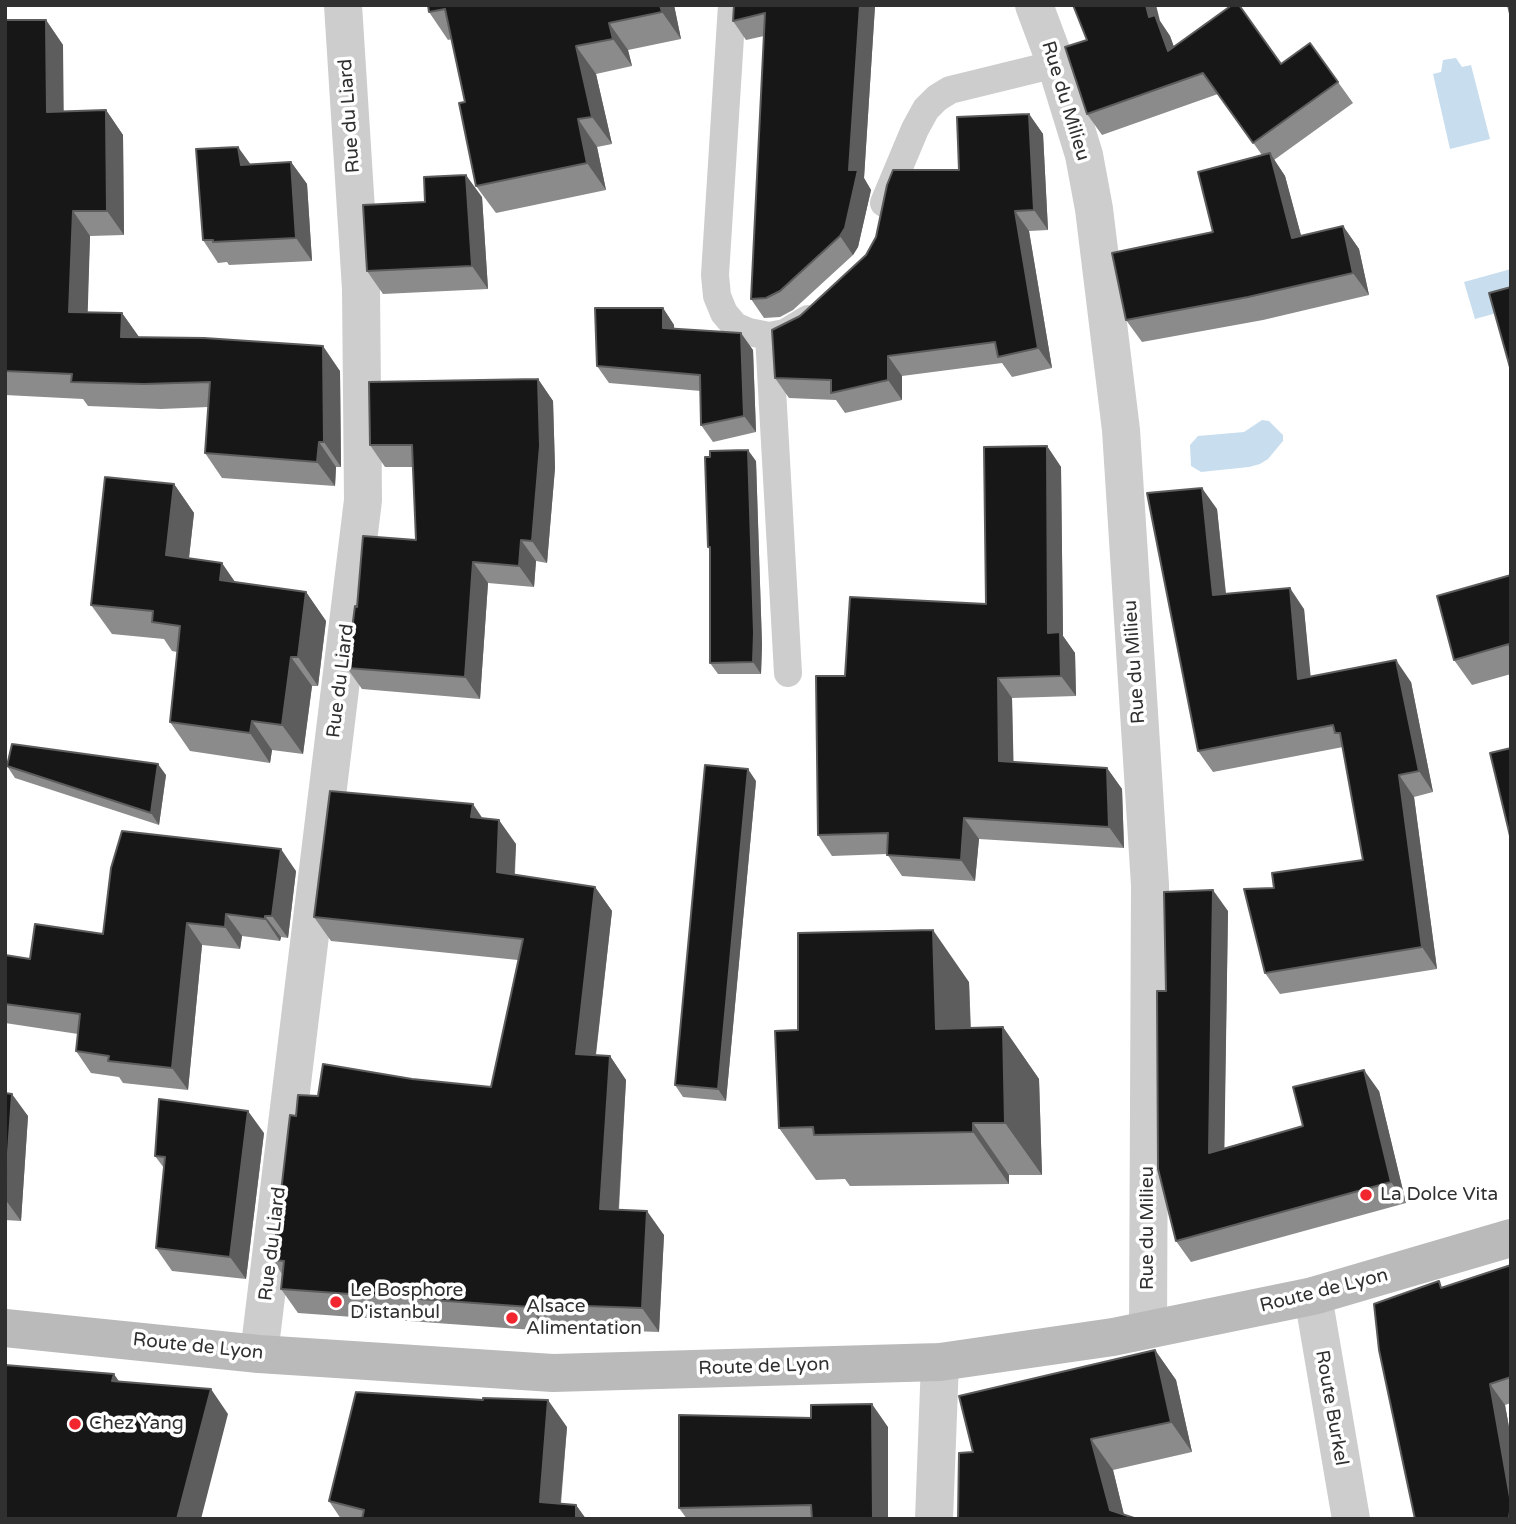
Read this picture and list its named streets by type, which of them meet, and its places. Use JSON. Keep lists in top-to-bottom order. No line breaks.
{"streets":{"main road":["Route de Lyon"],"street":["Rue du Milieu","Rue du Liard","Route Burkel"]},"crossings":[["Rue du Milieu","Route de Lyon"],["Rue du Liard","Route de Lyon"],["Route de Lyon","Route Burkel"]],"places":["La Dolce Vita","Le Bosphore D'istanbul","Alsace Alimentation","Chez Yang"]}
